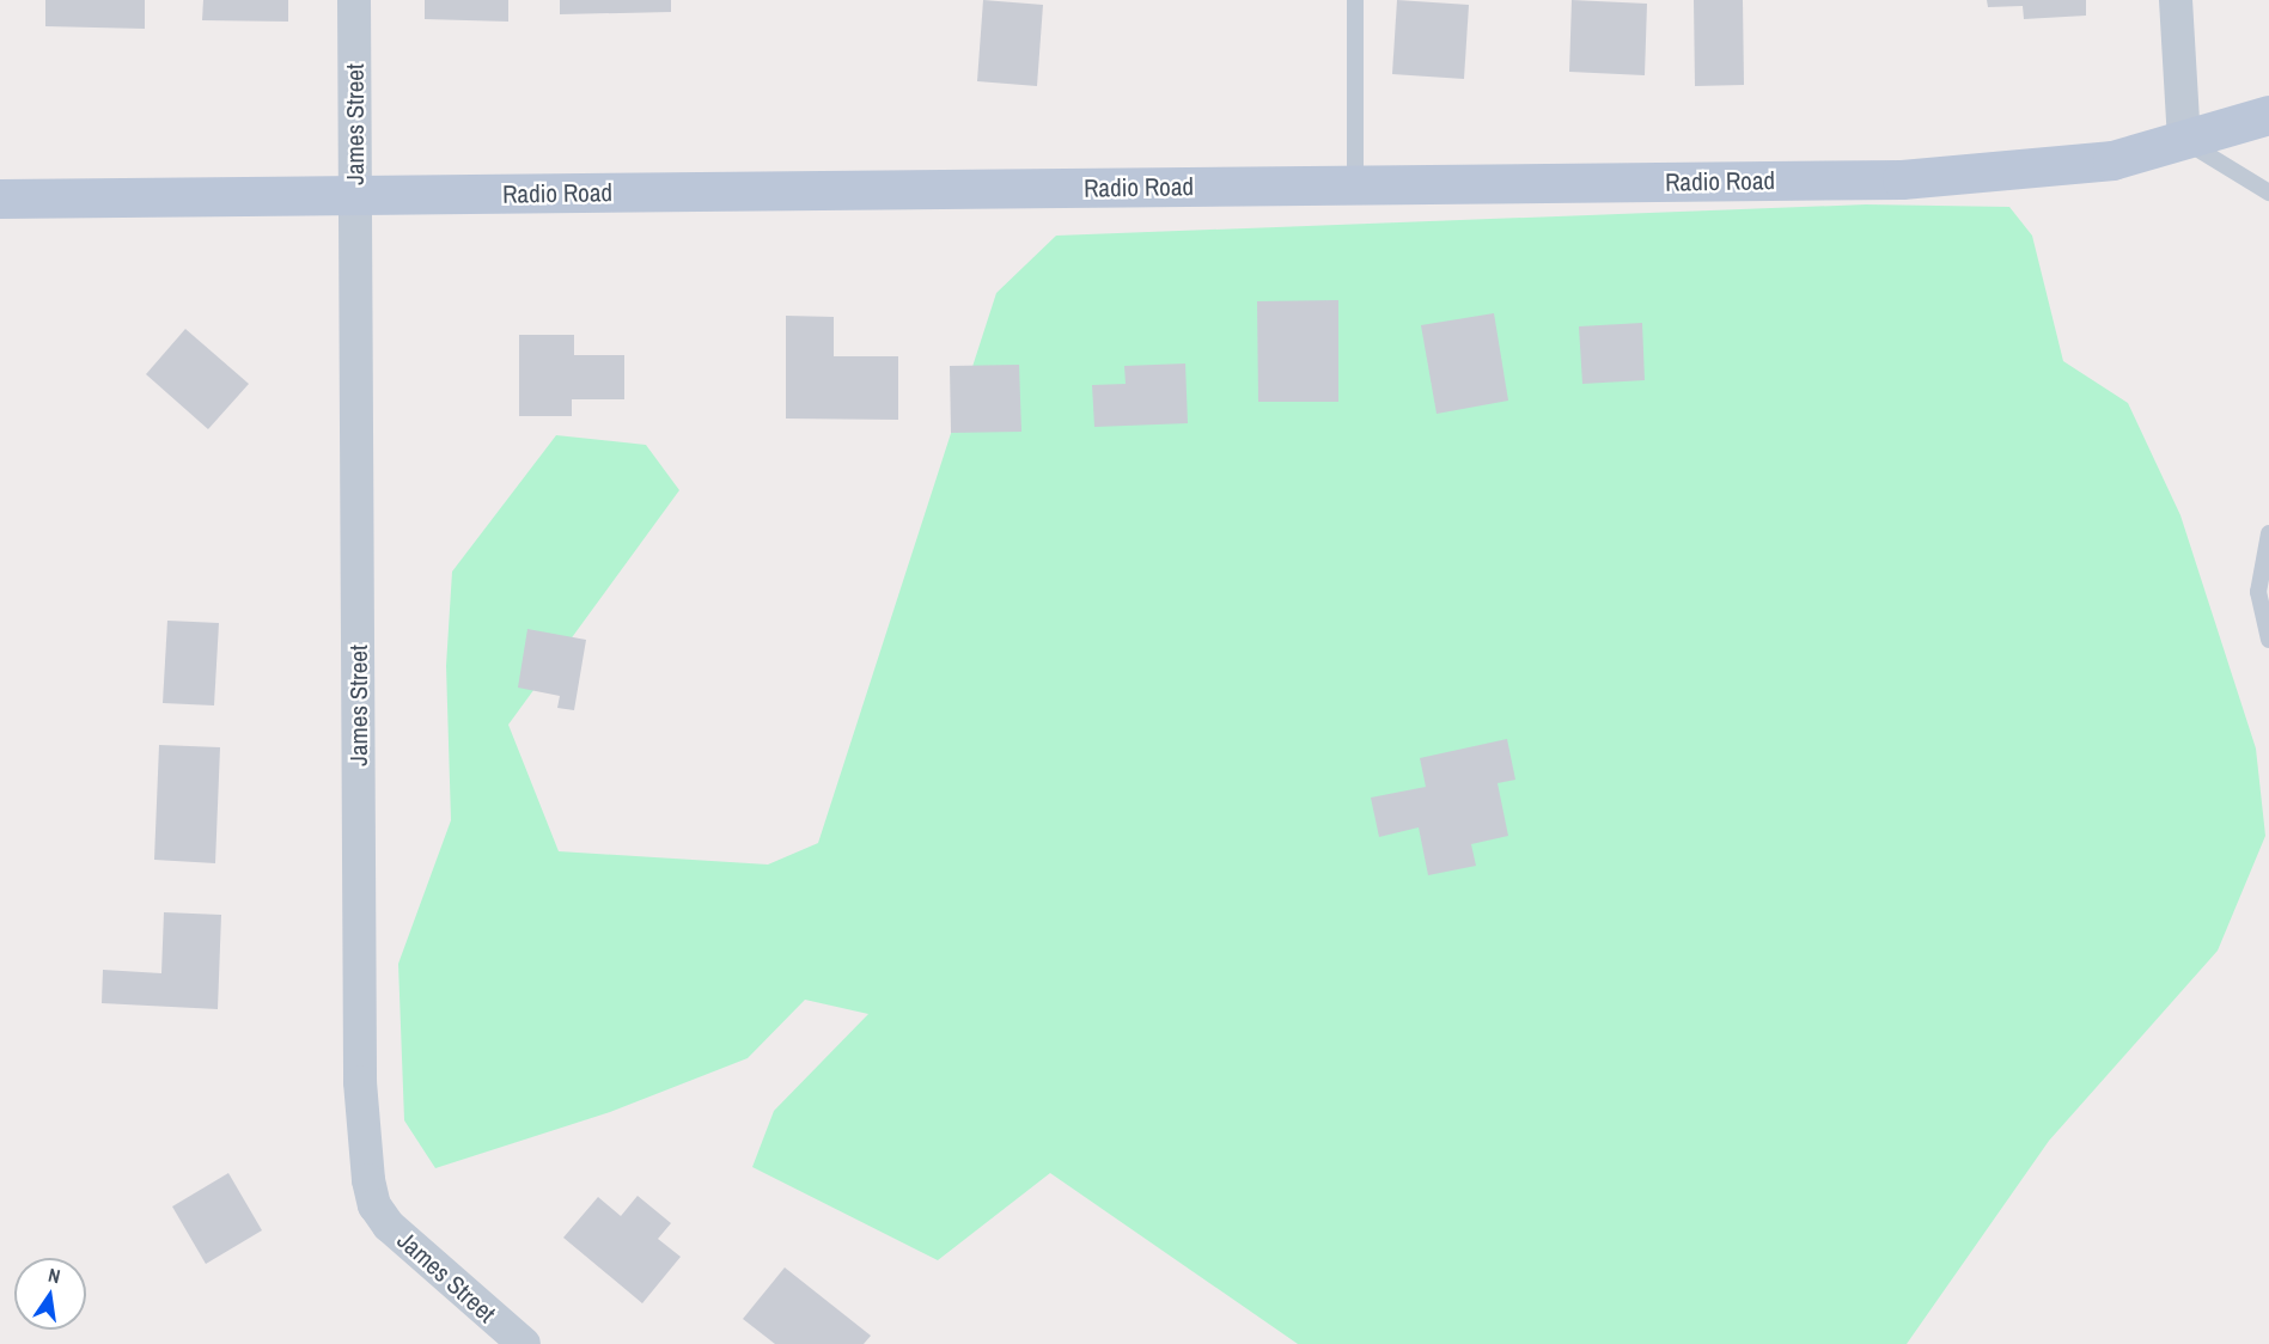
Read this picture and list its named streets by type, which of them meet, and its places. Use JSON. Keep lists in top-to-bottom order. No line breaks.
{"streets":{"street":["James Street","Radio Road"]},"crossings":[["James Street","Radio Road"]],"north":"top"}
